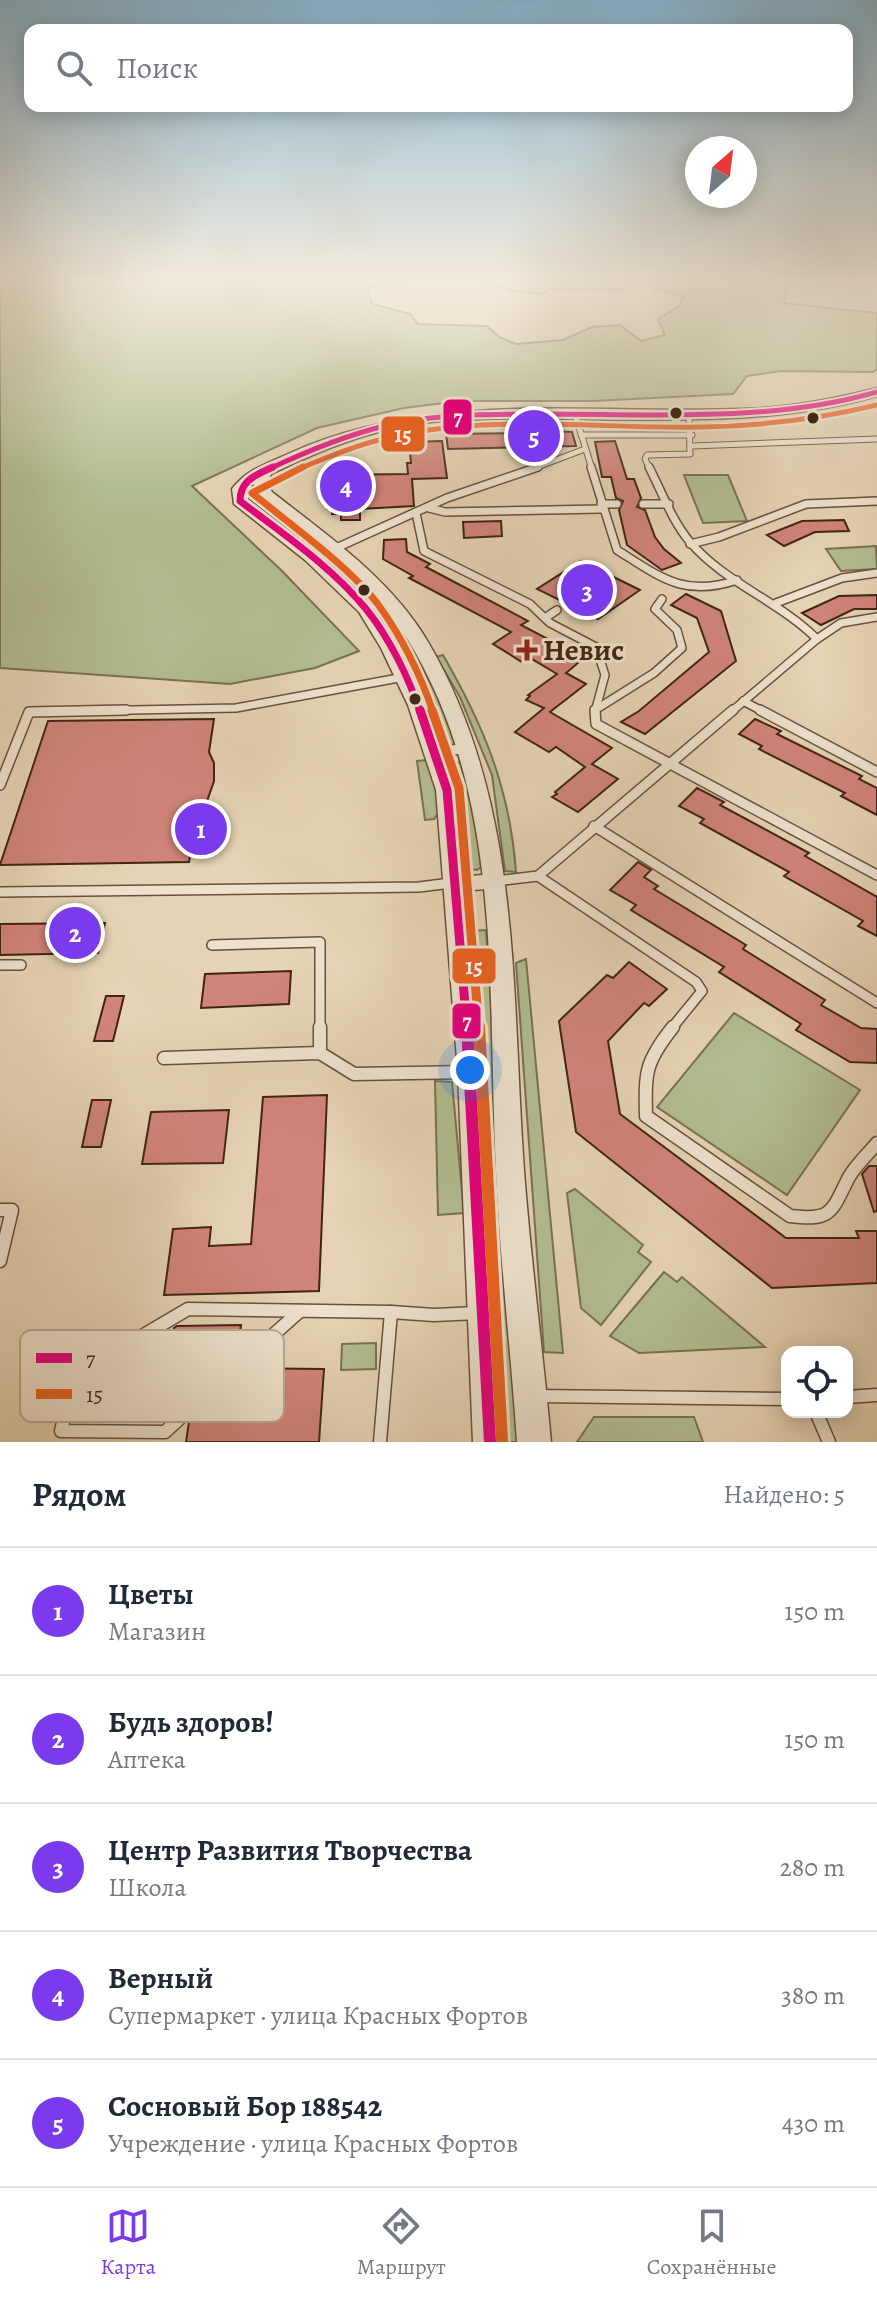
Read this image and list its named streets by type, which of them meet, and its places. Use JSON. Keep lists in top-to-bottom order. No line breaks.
{"places":{"health":["Невис"]},"lines":["transit line 7","transit line 15"],"legend":["7","15"],"north":"top right","page":{"search":"Поиск","pins":["5","4","3","1","2"],"heading":["Рядом","Найдено: 5"],"list":[{"mark":"1","name":"Цветы","note":"Магазин","value":"150 m"},{"mark":"2","name":"Будь здоров!","note":"Аптека","value":"150 m"},{"mark":"3","name":"Центр Развития Творчества","note":"Школа","value":"280 m"},{"mark":"4","name":"Верный","note":"Супермаркет · улица Красных Фортов","value":"380 m"},{"mark":"5","name":"Сосновый Бор 188542","note":"Учреждение · улица Красных Фортов","value":"430 m"}],"nav":["Карта","Маршрут","Сохранённые"]}}
